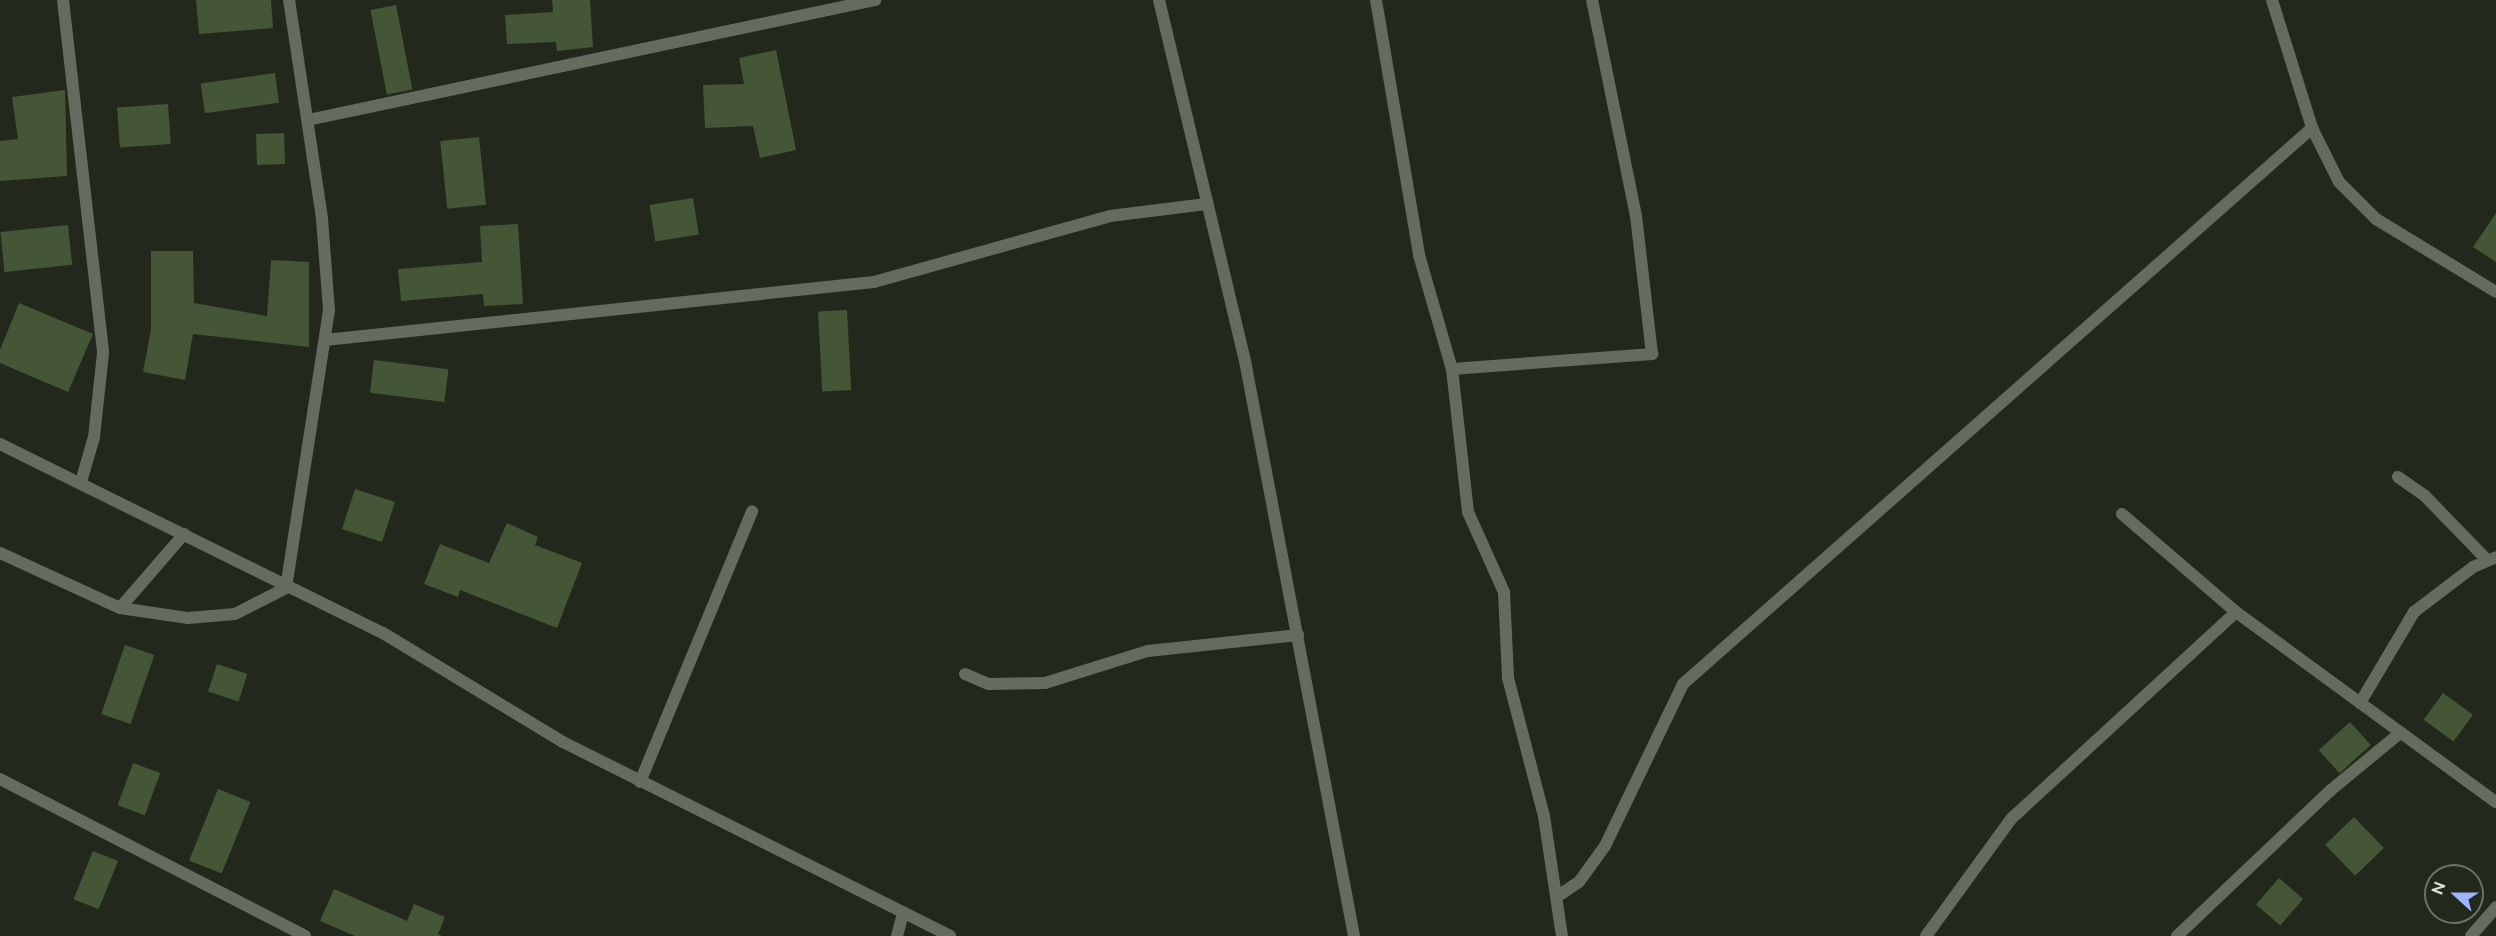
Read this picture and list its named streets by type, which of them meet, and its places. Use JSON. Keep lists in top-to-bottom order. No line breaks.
{"north":"left"}
